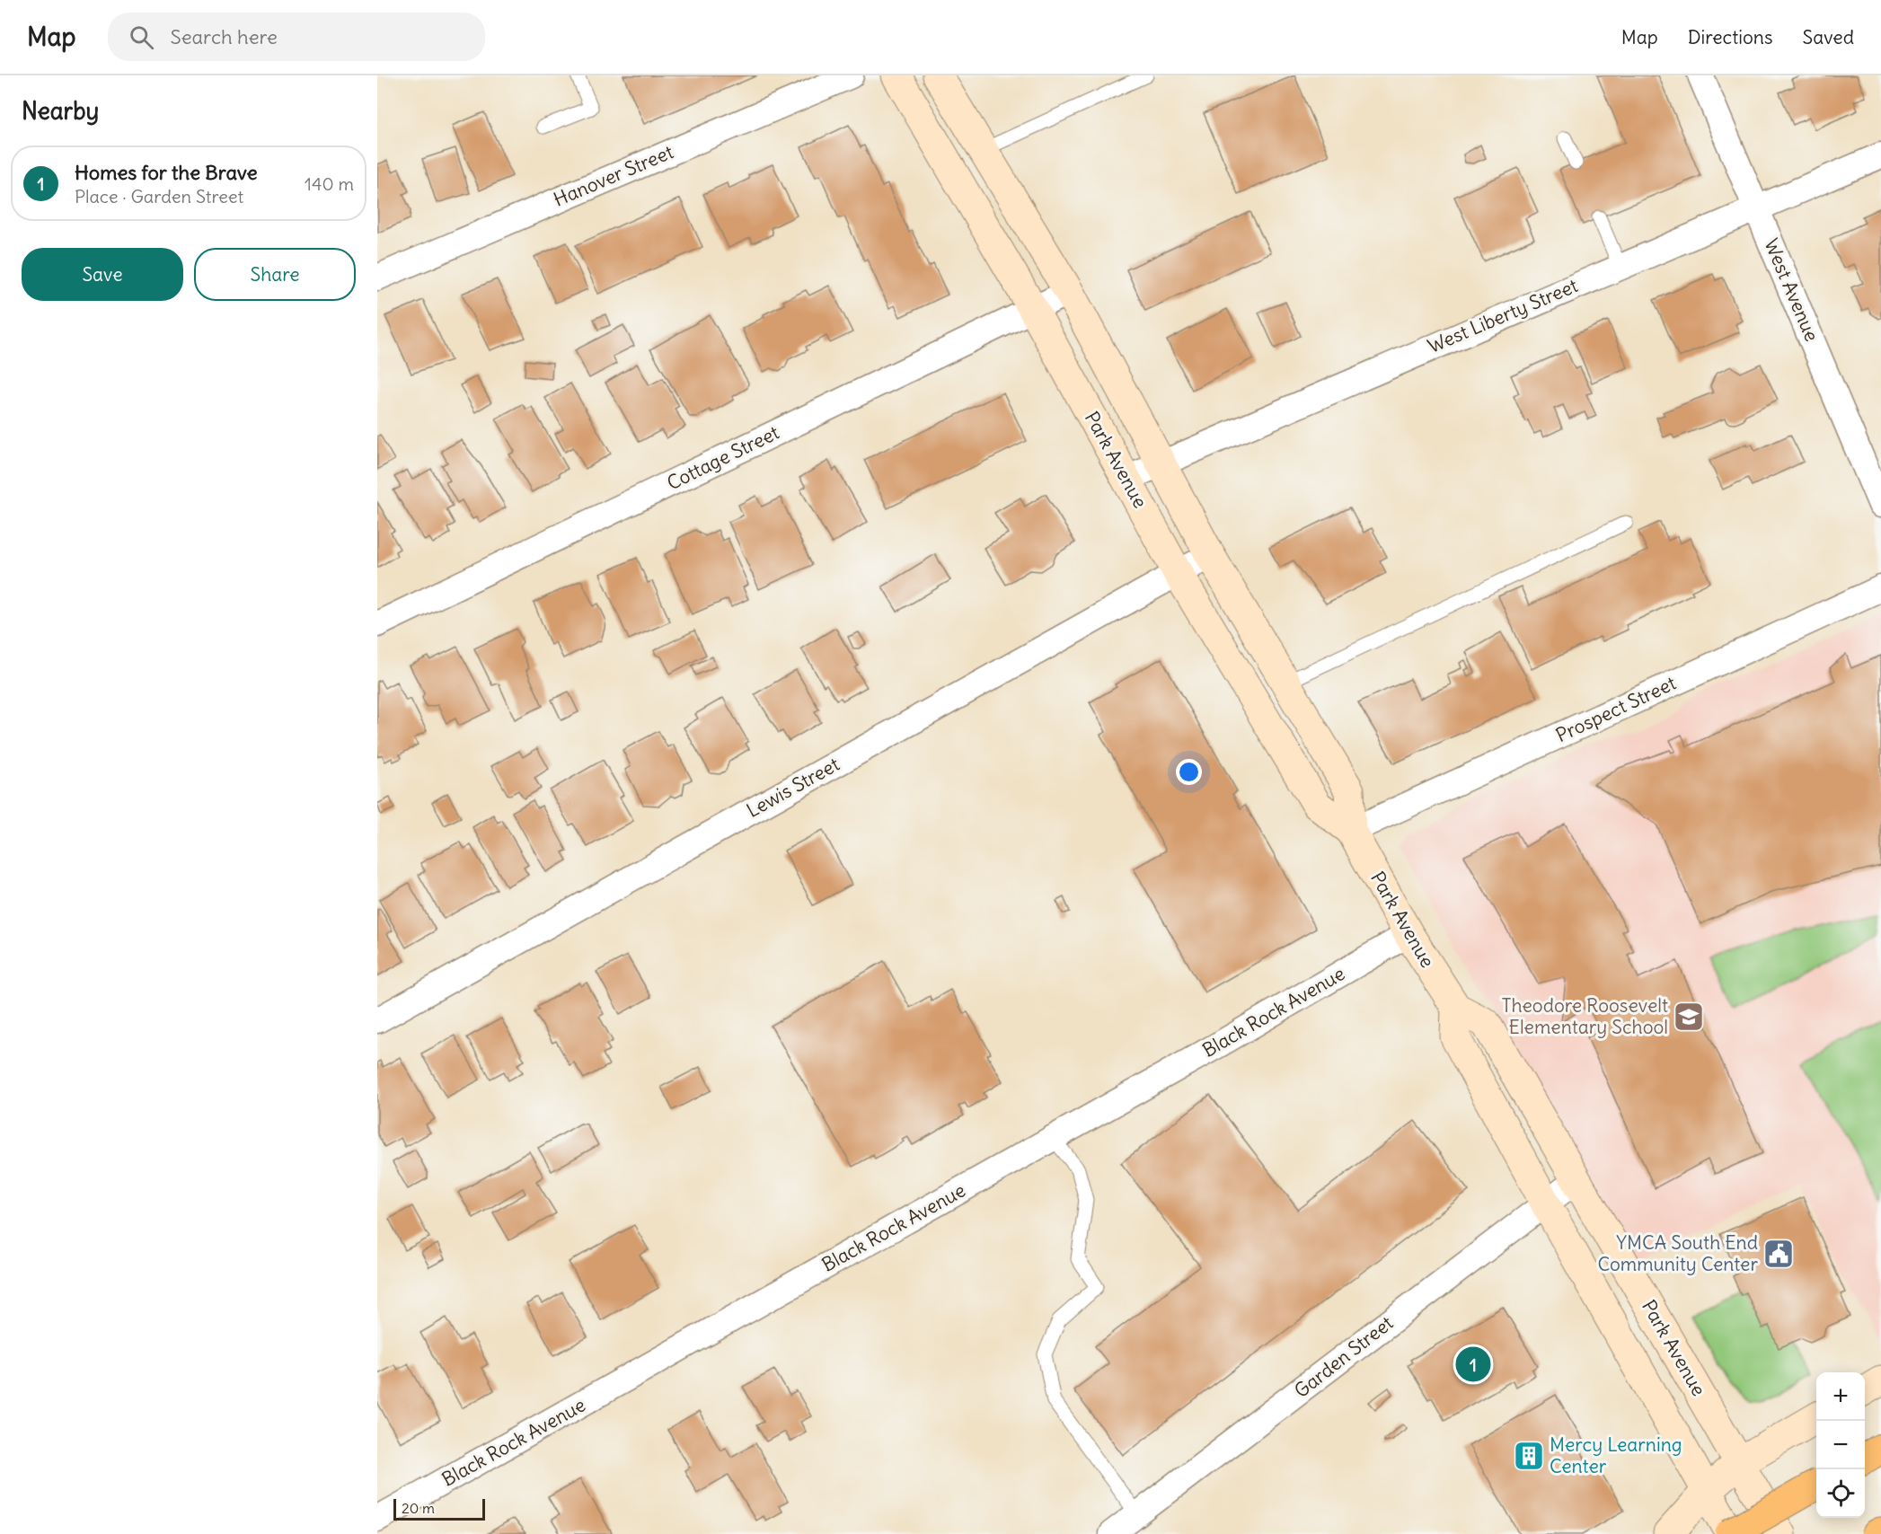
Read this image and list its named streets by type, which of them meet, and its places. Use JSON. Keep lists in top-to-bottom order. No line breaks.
{"streets":{"main road":["Park Avenue"],"street":["Hanover Street","West Avenue","West Liberty Street","Cottage Street","Prospect Street","Lewis Street","Black Rock Avenue","Garden Street"]},"crossings":[["West Avenue","West Liberty Street"],["West Liberty Street","Park Avenue"],["Cottage Street","Park Avenue"],["Park Avenue","Prospect Street"],["Park Avenue","Lewis Street"],["Park Avenue","Black Rock Avenue"],["Park Avenue","Garden Street"]],"places":{"school or university":["Theodore Roosevelt Elementary School"],"public building":["YMCA South End Community Center"],"building":["Mercy Learning Center"]},"scale_bar":"20 m","page":{"header":"Map","search":"Search here","nav":["Map","Directions","Saved"],"heading":"Nearby","list":[{"mark":"1","name":"Homes for the Brave","note":"Place · Garden Street","value":"140 m"}],"buttons":["Save","Share"],"pins":"1","map_buttons":["+","−"],"scale":"20 m"}}
